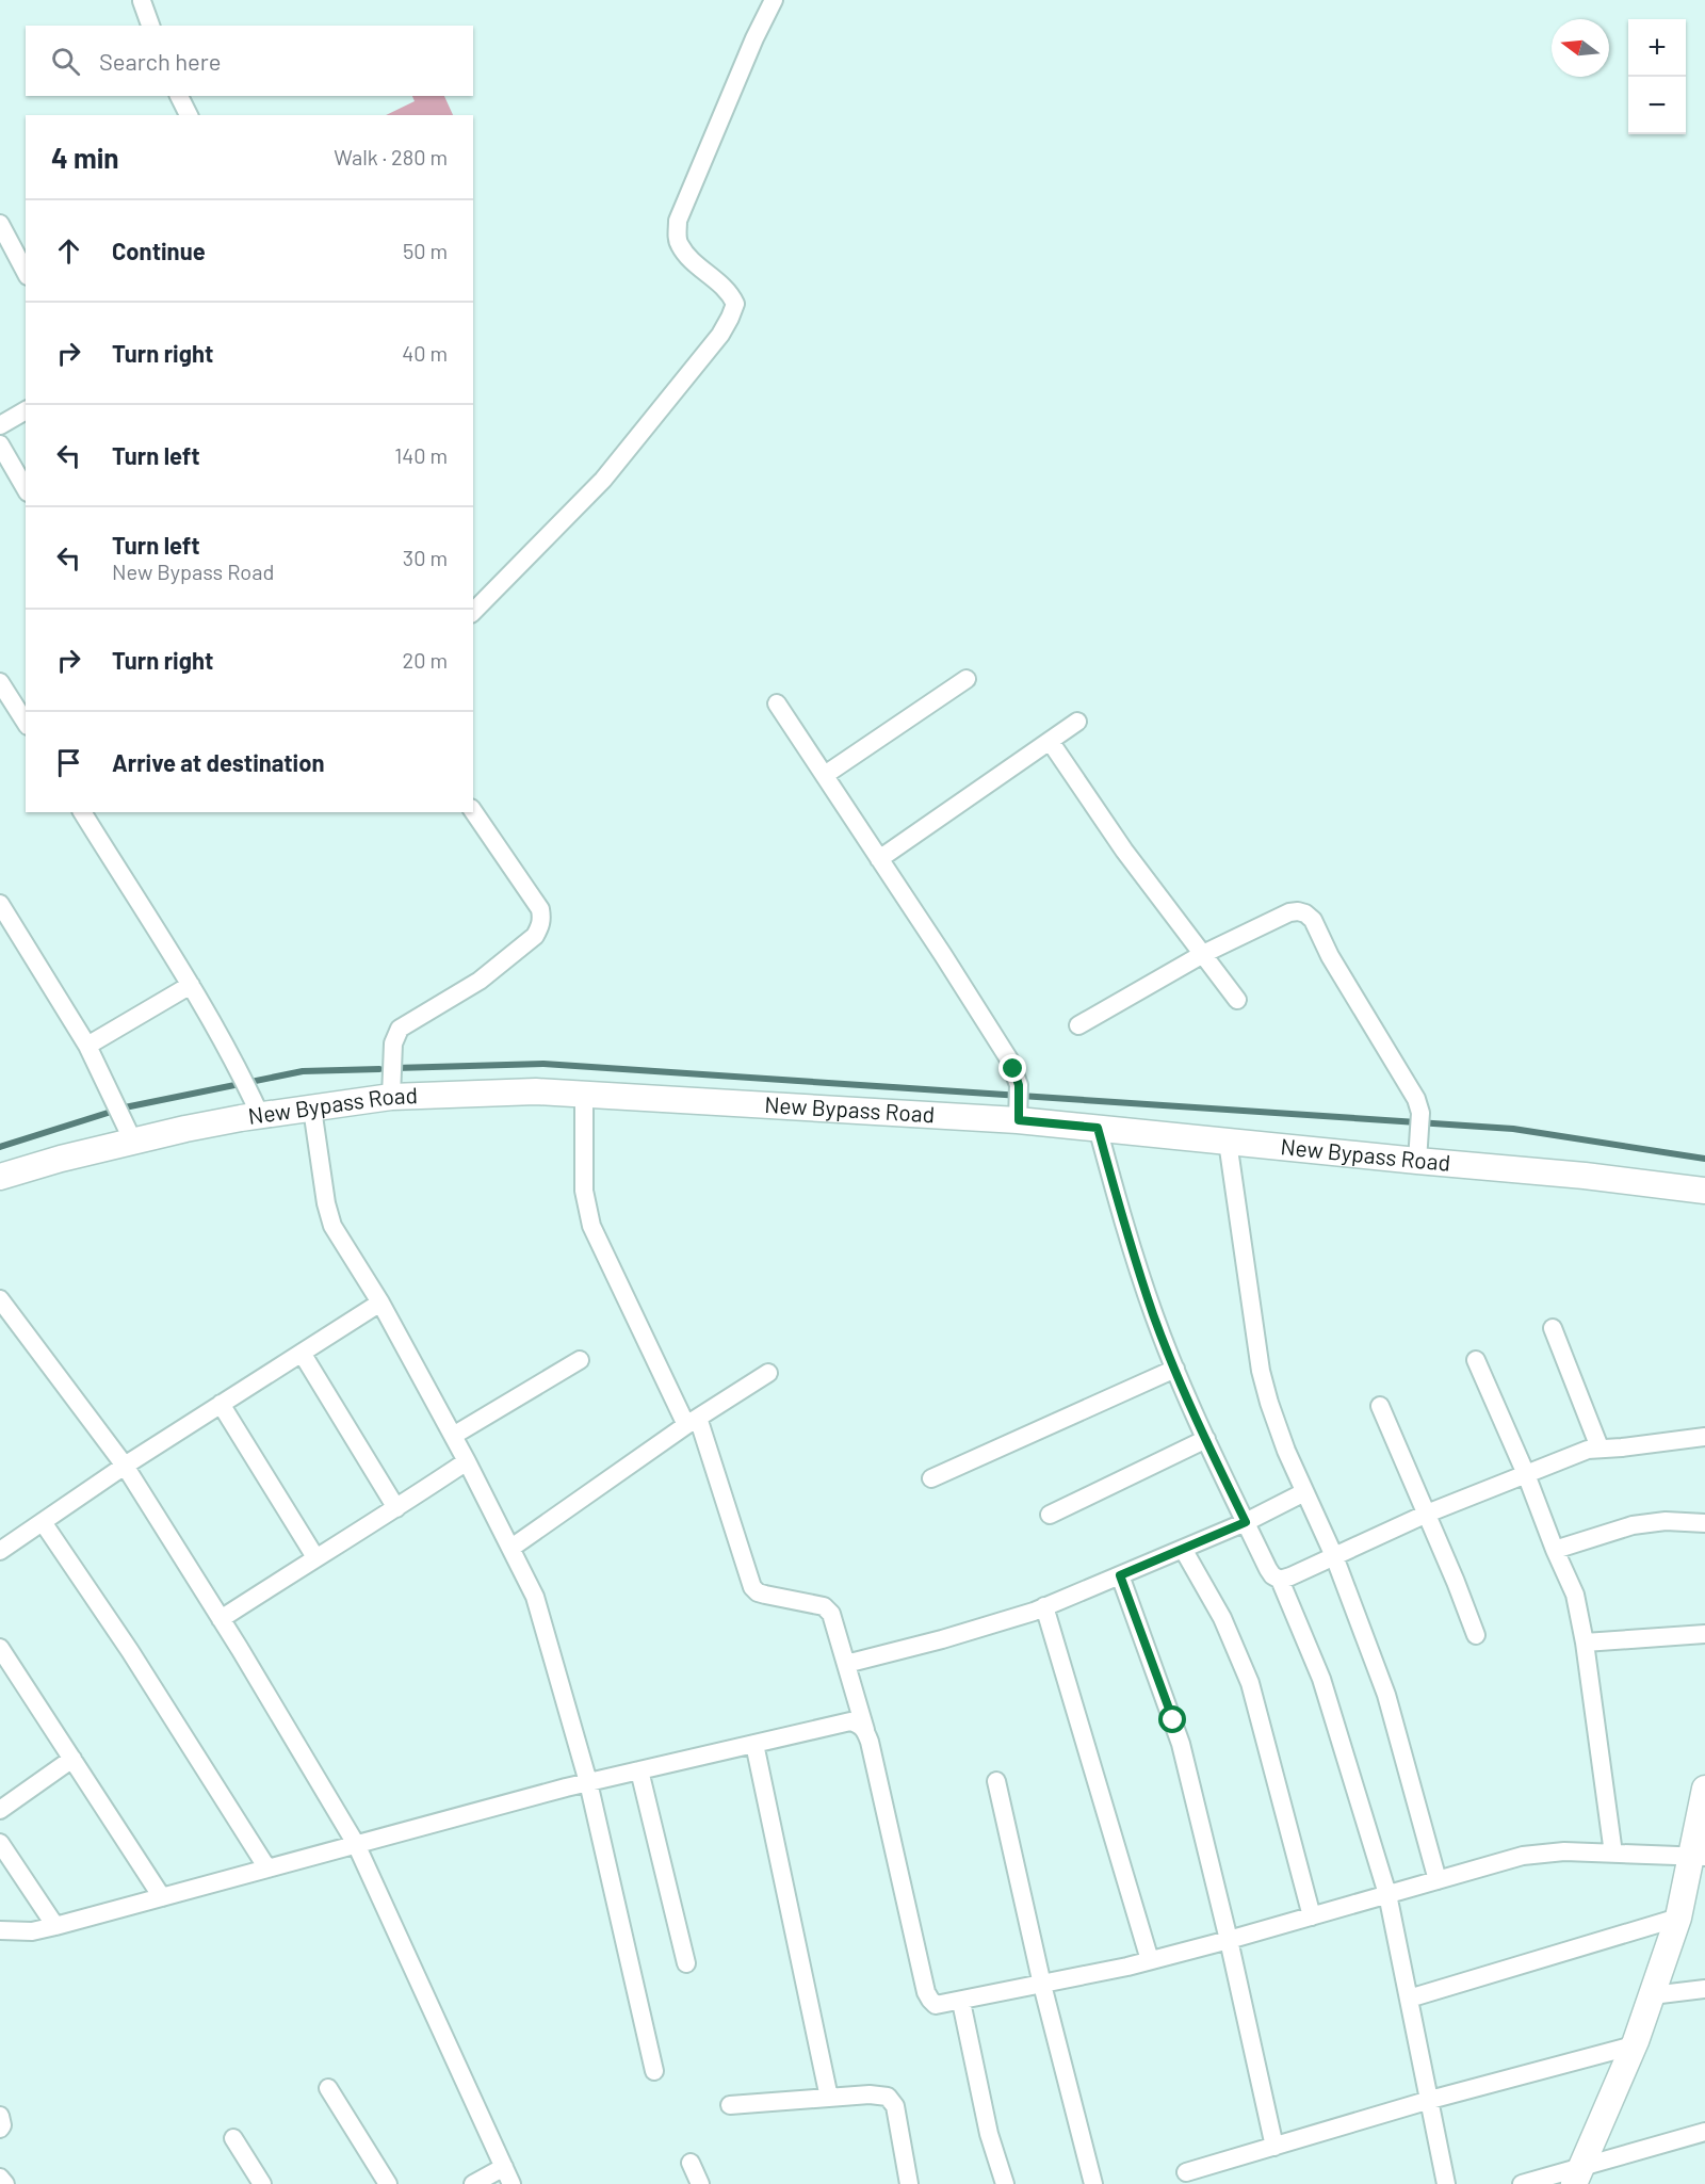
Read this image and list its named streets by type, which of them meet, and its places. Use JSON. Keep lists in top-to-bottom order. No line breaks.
{"streets":{"main road":["New Bypass Road"]},"north":"left","page":{"map_buttons":["+","−"],"search":"Search here","heading":["4 min","Walk · 280 m"],"list":[["Continue","50 m"],["Turn right","40 m"],["Turn left","140 m"],["Turn left","New Bypass Road","30 m"],["Turn right","20 m"],"Arrive at destination"]}}
